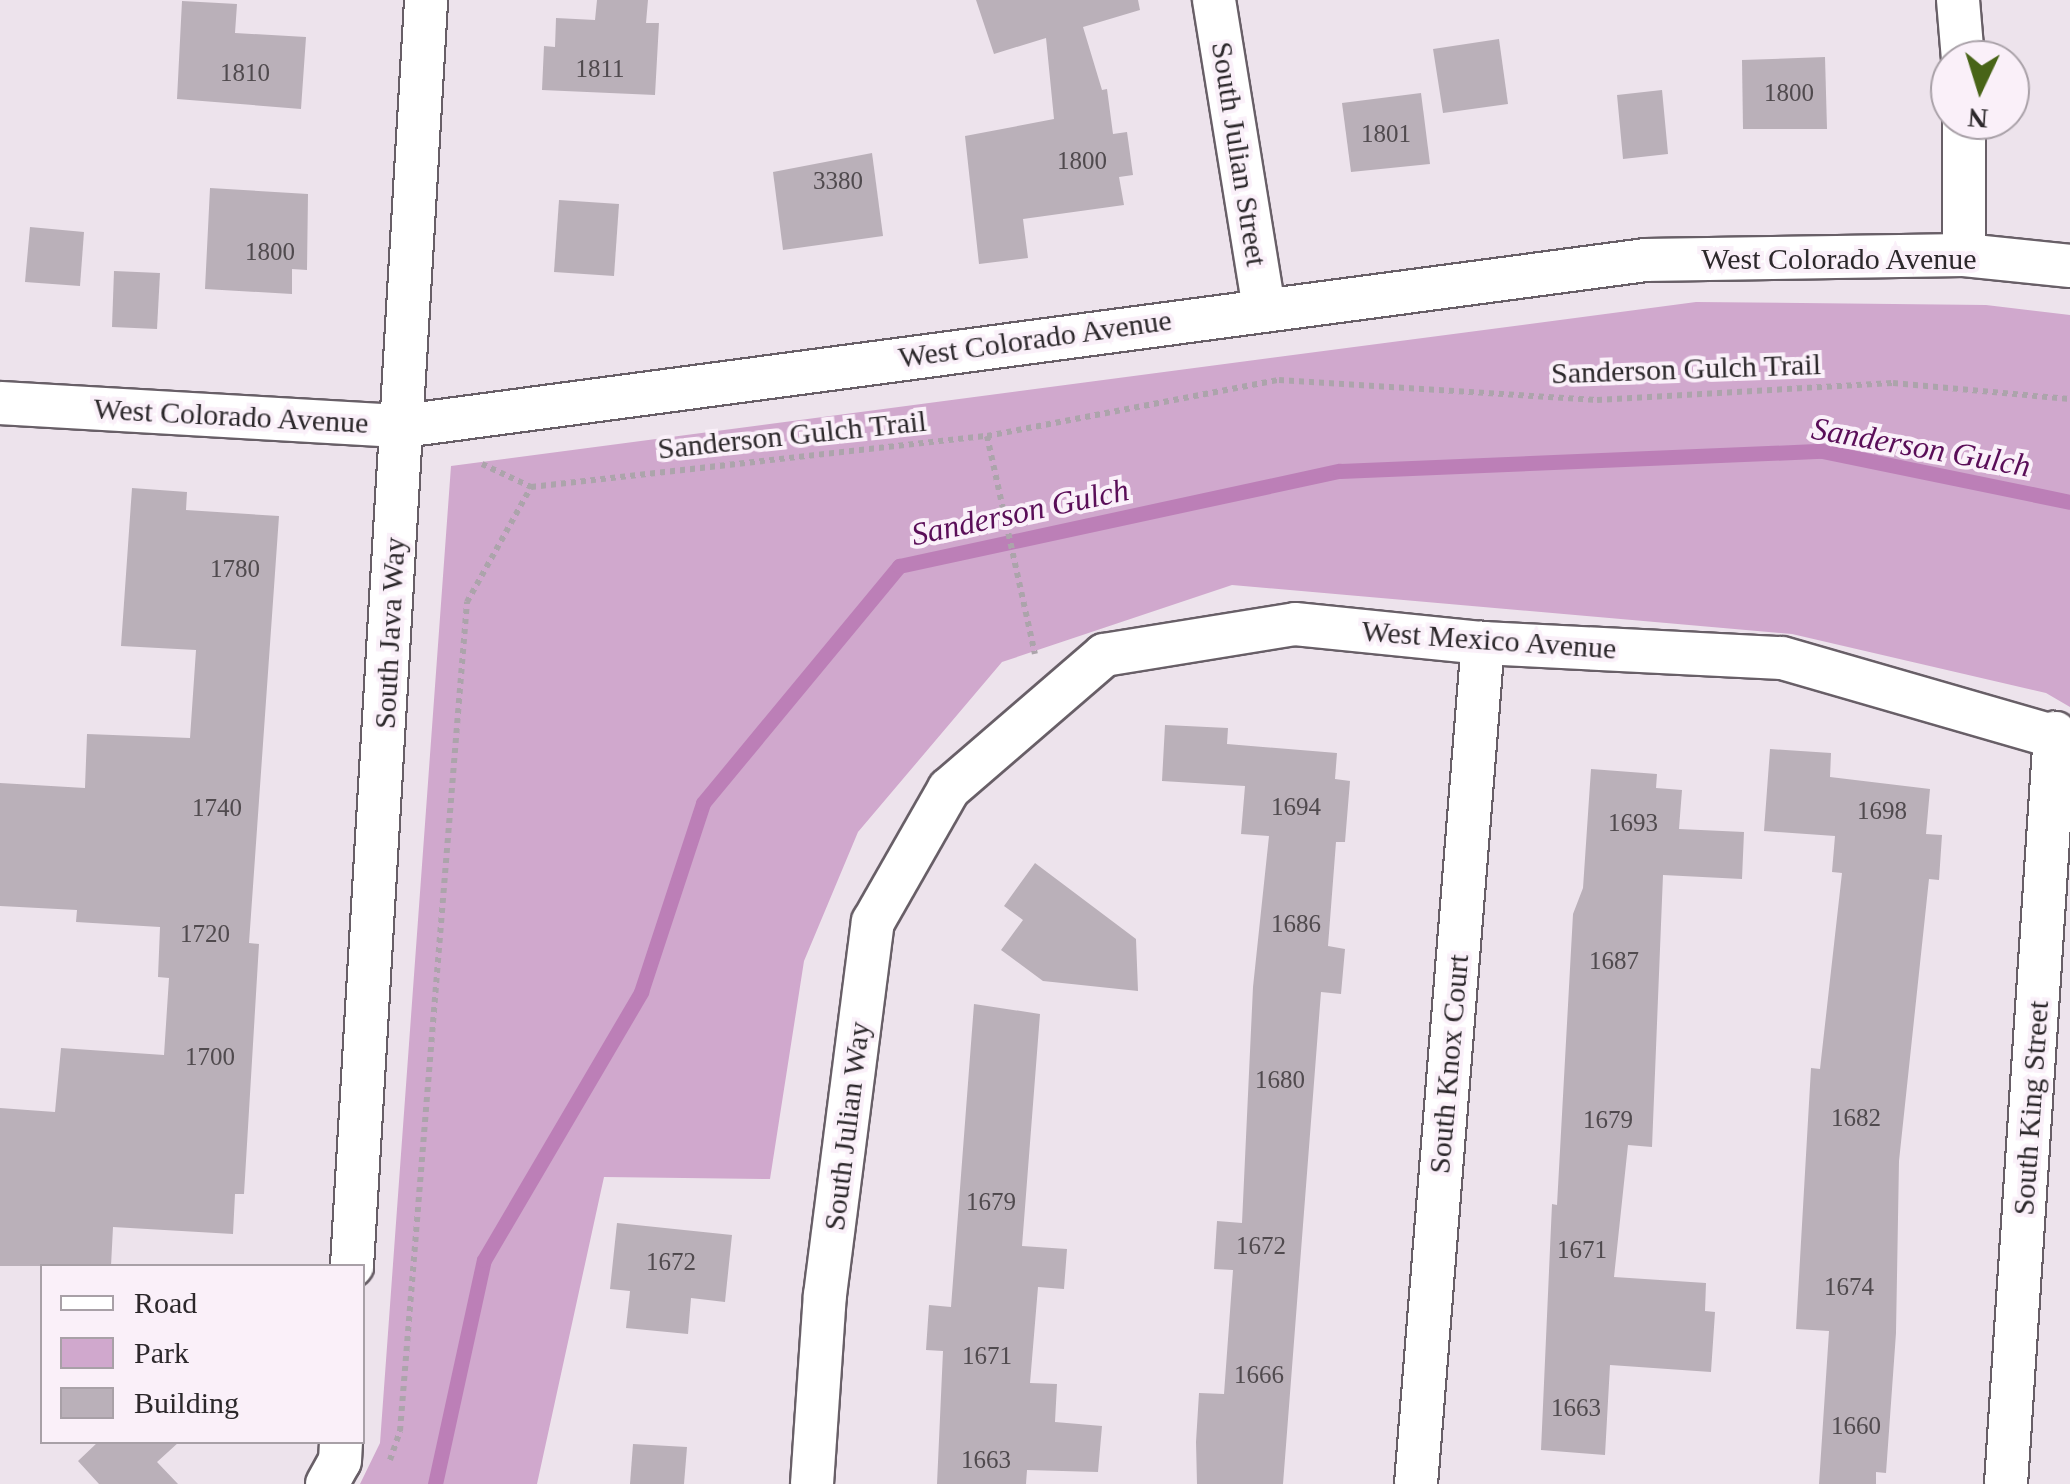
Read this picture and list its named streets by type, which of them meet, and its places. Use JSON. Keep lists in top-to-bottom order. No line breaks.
{"streets":{"street":["South Julian Street","West Colorado Avenue","South Java Way","West Mexico Avenue","South Knox Court","South King Street","South Julian Way"],"path":["Sanderson Gulch Trail"]},"crossings":[["South Julian Street","West Colorado Avenue"],["West Colorado Avenue","South Java Way"],["West Mexico Avenue","South Knox Court"],["West Mexico Avenue","South King Street"],["West Mexico Avenue","South Julian Way"]],"water":["Sanderson Gulch"],"house_numbers":["1811","1810","1800","1801","1800","3380","1800","1780","1694","1740","1698","1693","1686","1720","1687","1700","1680","1682","1679","1679","1672","1671","1672","1674","1671","1666","1663","1660","1663"],"legend":["Road","Park","Building"],"north":"bottom"}
